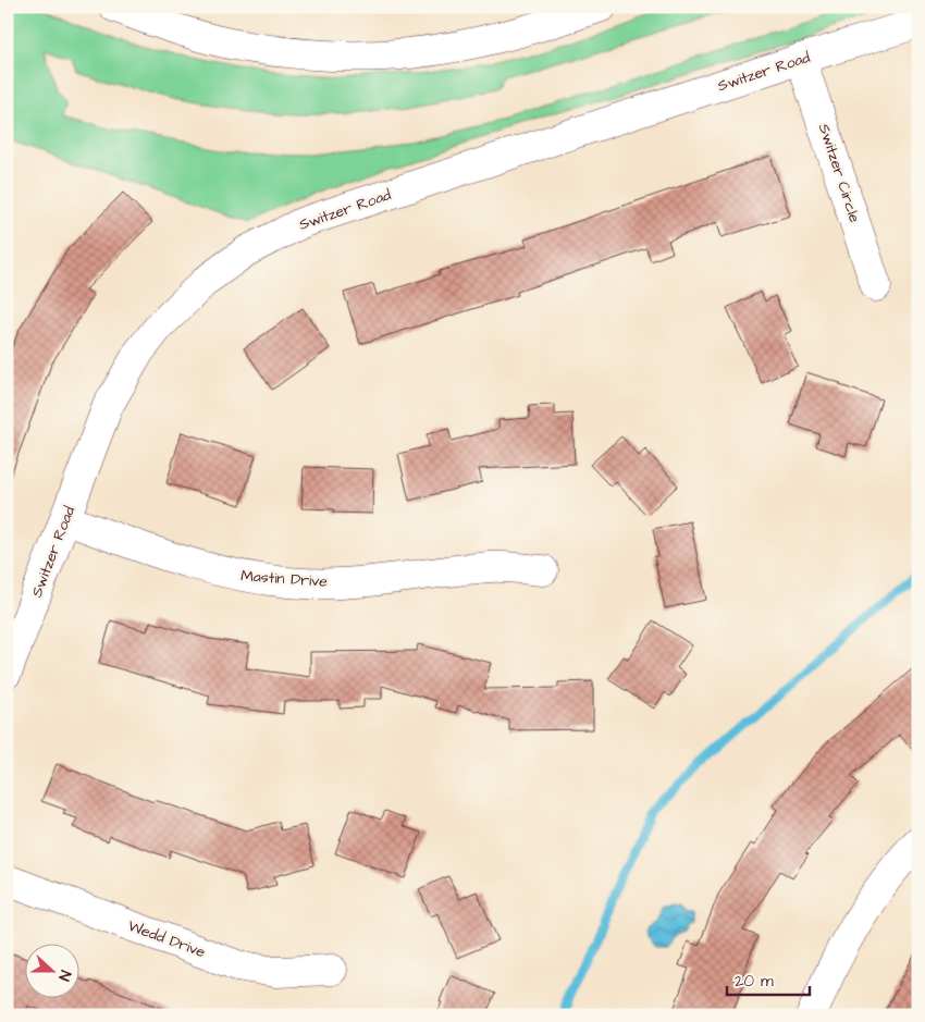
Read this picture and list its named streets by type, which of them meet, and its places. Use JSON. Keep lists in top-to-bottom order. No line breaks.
{"streets":{"main road":["Switzer Road","Switzer Circle","Mastin Drive","Wedd Drive"]},"crossings":[["Switzer Road","Switzer Circle"],["Switzer Road","Mastin Drive"]],"scale_bar":"20 m","north":"right"}
